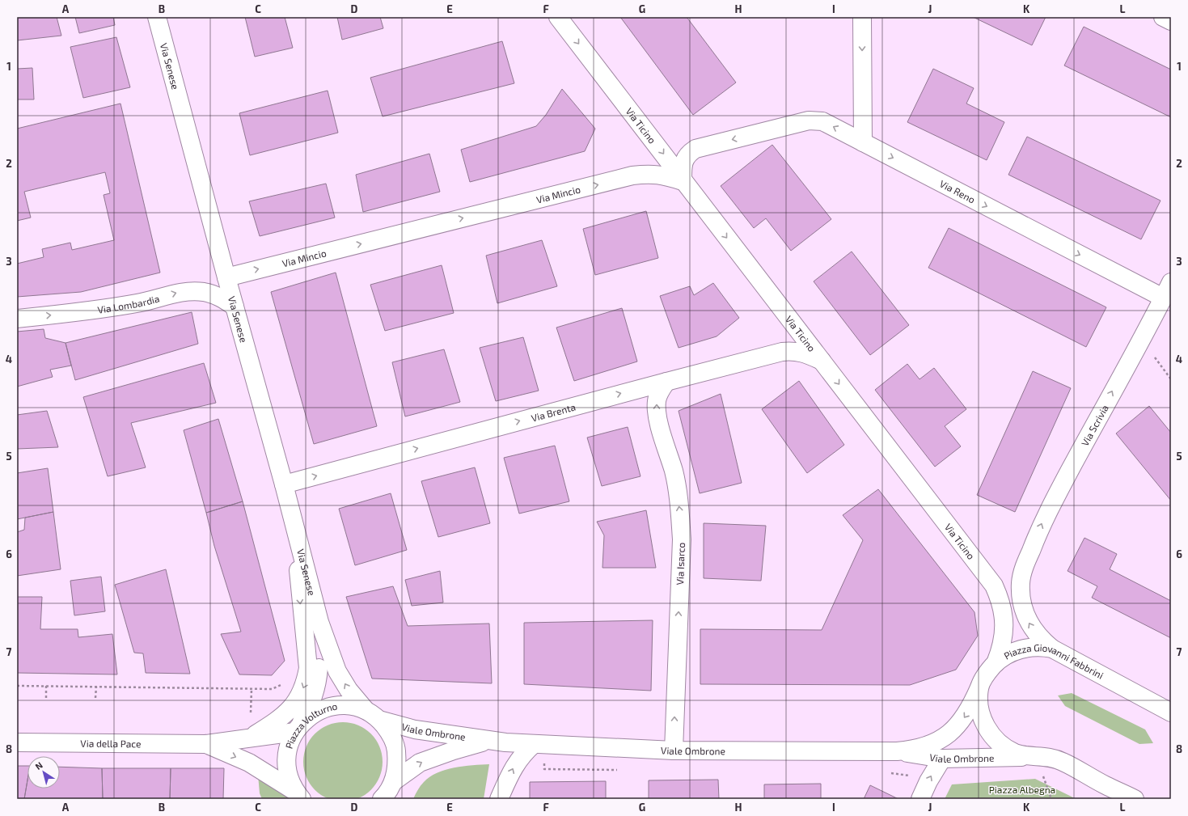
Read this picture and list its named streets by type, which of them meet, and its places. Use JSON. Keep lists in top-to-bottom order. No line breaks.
{"streets":{"street":["Via Senese","Via Ticino","Via Reno","Via Mincio","Via Lombardia","Via Brenta","Via Scrivia","Via Isarco","Piazza Giovanni Fabbrini","Piazza Volturno","Viale Ombrone","Via della Pace"]},"crossings":[["Via Senese","Via Mincio"],["Via Senese","Via Lombardia"],["Via Senese","Via Brenta"],["Via Senese","Piazza Volturno"],["Via Senese","Viale Ombrone"],["Via Senese","Via della Pace"],["Via Ticino","Via Mincio"],["Via Ticino","Via Brenta"],["Via Ticino","Piazza Giovanni Fabbrini"],["Via Reno","Via Scrivia"],["Via Brenta","Via Isarco"],["Via Scrivia","Piazza Giovanni Fabbrini"],["Via Isarco","Viale Ombrone"],["Piazza Giovanni Fabbrini","Viale Ombrone"],["Piazza Volturno","Viale Ombrone"],["Piazza Volturno","Via della Pace"]],"one_way":["Via Ticino","Via Reno","Via Mincio","Via Lombardia","Via Brenta","Via Scrivia","Via Isarco"],"parks":["Piazza Albegna"],"north":"top left","grid":{"columns":["A","B","C","D","E","F","G","H","I","J","K","L"],"rows":["1","2","3","4","5","6","7","8"]}}
